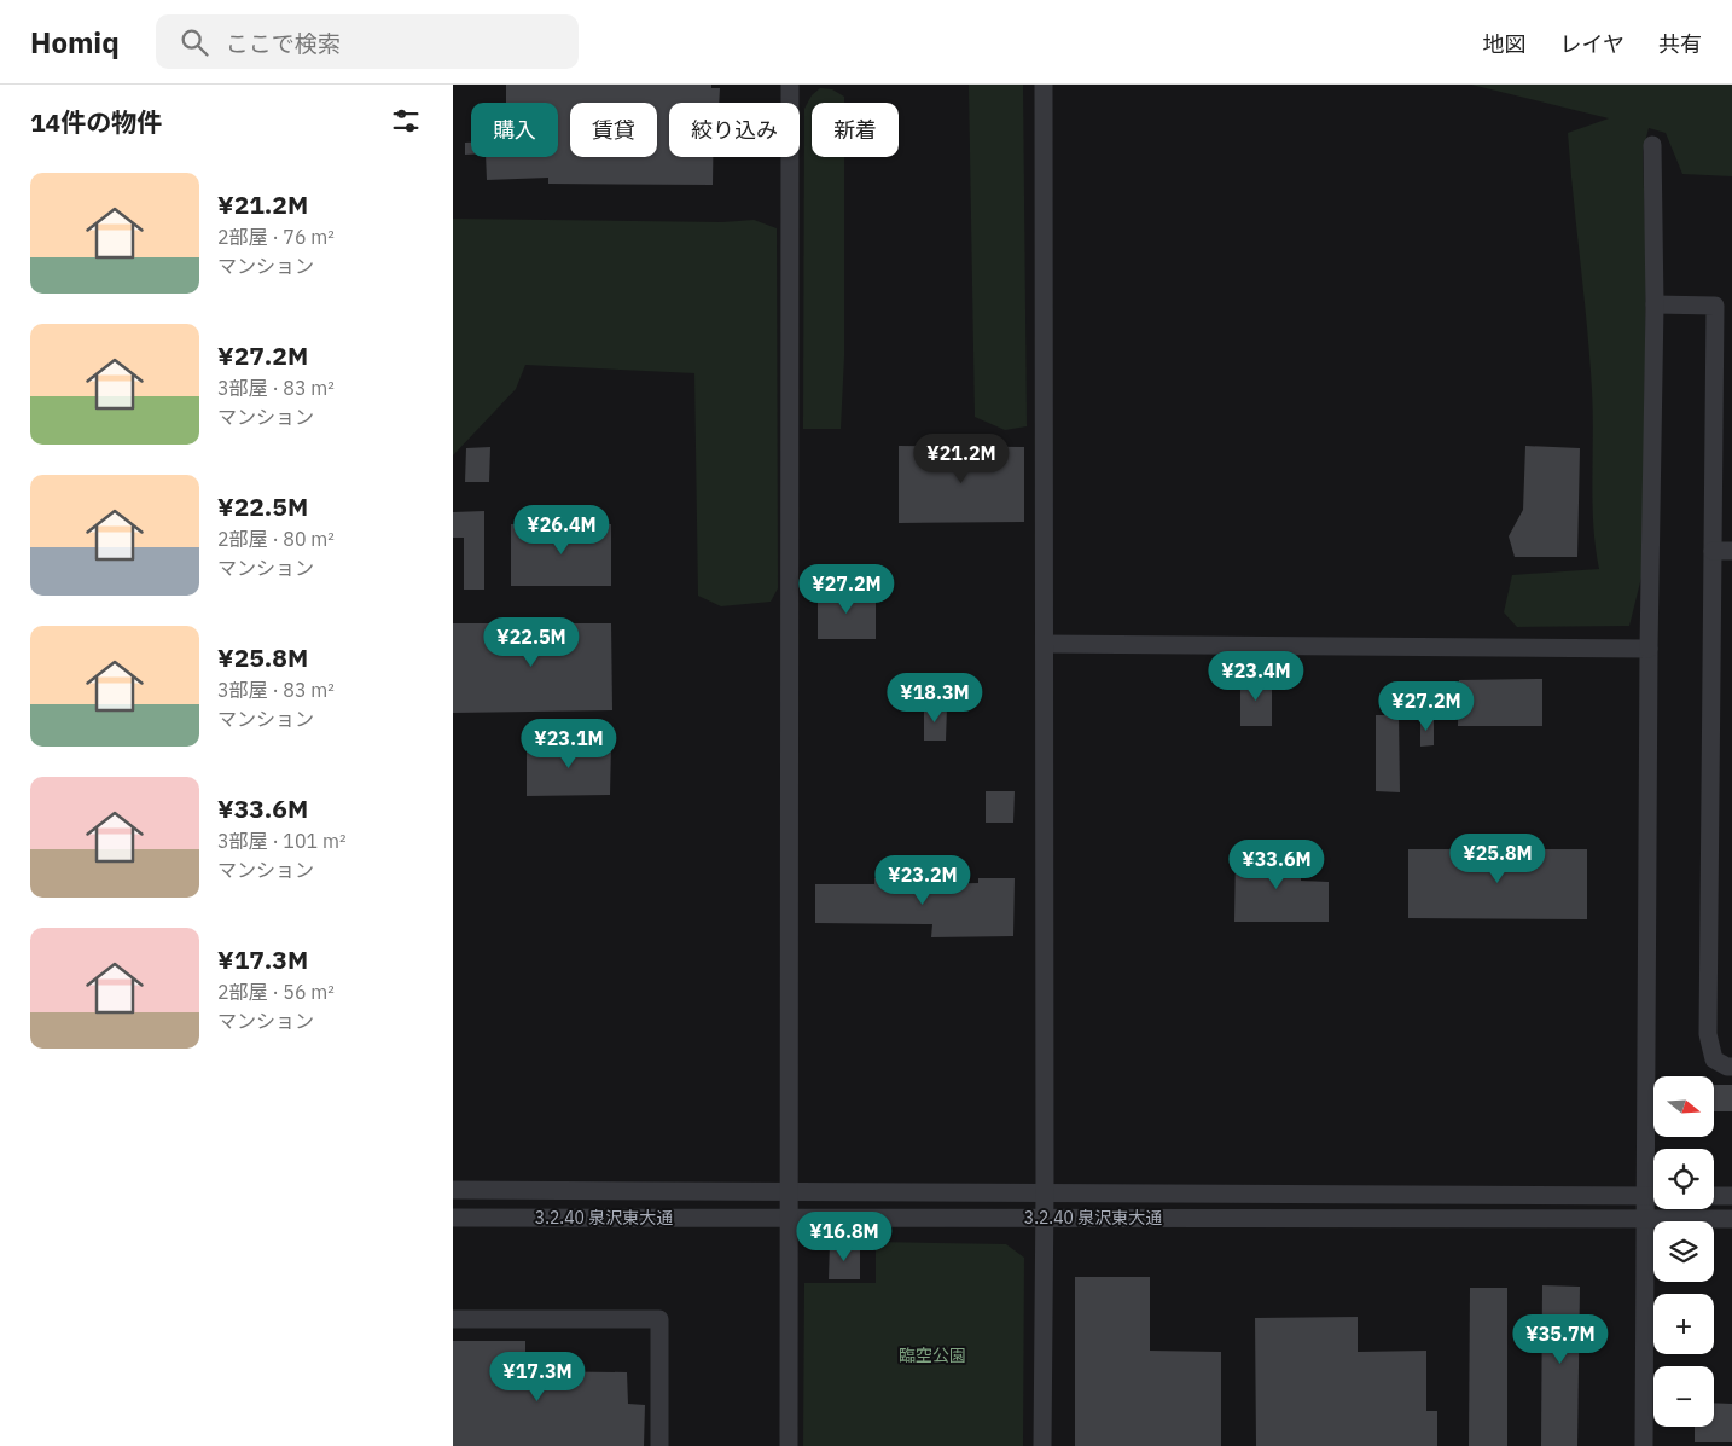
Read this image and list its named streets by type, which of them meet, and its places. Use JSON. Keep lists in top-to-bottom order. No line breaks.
{"streets":{"street":["3.2.40 泉沢東大通"]},"parks":["臨空公園"],"north":"right","page":{"header":"Homiq","search":"ここで検索","nav":["地図","レイヤ","共有"],"heading":"14件の物件","chip":["購入","賃貸","絞り込み","新着"],"list":[{"name":"¥21.2M","note":"2部屋 · 76 m² · マンション"},{"name":"¥27.2M","note":"3部屋 · 83 m² · マンション"},{"name":"¥22.5M","note":"2部屋 · 80 m² · マンション"},{"name":"¥25.8M","note":"3部屋 · 83 m² · マンション"},{"name":"¥33.6M","note":"3部屋 · 101 m² · マンション"},{"name":"¥17.3M","note":"2部屋 · 56 m² · マンション"}],"price":["¥21.2M","¥26.4M","¥27.2M","¥22.5M","¥23.4M","¥18.3M","¥27.2M","¥23.1M","¥25.8M","¥33.6M","¥23.2M","¥16.8M","¥35.7M","¥17.3M"],"map_buttons":["+","−"]}}
